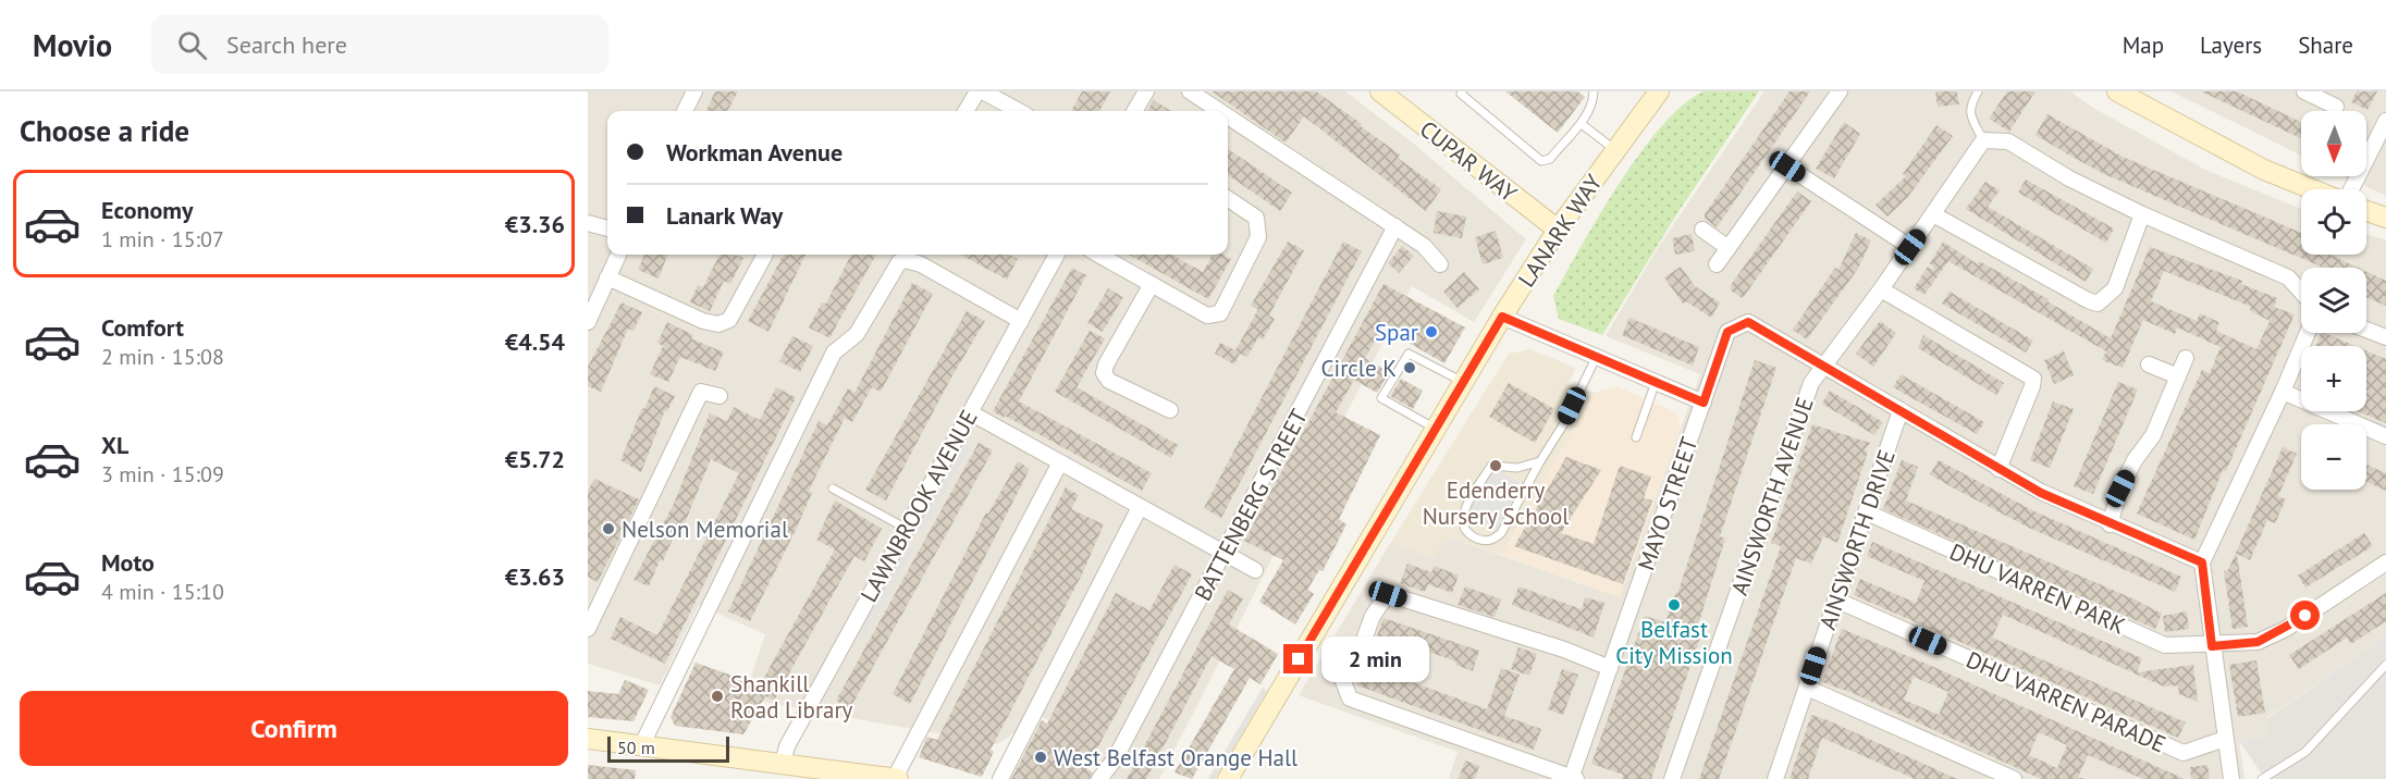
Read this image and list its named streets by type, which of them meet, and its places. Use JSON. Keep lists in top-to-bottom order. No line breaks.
{"streets":{"street":["CUPAR WAY","LANARK WAY","AINSWORTH AVENUE","MAYO STREET","BATTENBERG STREET","LAWNBROOK AVENUE","AINSWORTH DRIVE","DHU VARREN PARK","DHU VARREN PARADE"]},"crossings":[["CUPAR WAY","LANARK WAY"],["AINSWORTH AVENUE","MAYO STREET"],["AINSWORTH DRIVE","DHU VARREN PARK"],["AINSWORTH DRIVE","DHU VARREN PARADE"]],"places":["Spar","Circle K","Edenderry Nursery School","Nelson Memorial","Belfast City Mission","Shankill Road Library","West Belfast Orange Hall"],"scale_bar":"50 m","north":"bottom","page":{"header":"Movio","search":"Search here","nav":["Map","Layers","Share"],"heading":"Choose a ride","map_buttons":["+","−"],"banner":["Workman Avenue","Lanark Way"],"list":[{"name":"Economy","note":"1 min · 15:07","value":"€3.36"},{"name":"Comfort","note":"2 min · 15:08","value":"€4.54"},{"name":"XL","note":"3 min · 15:09","value":"€5.72"},{"name":"Moto","note":"4 min · 15:10","value":"€3.63"}],"bubble":"2 min","buttons":"Confirm","scale":"50 m"}}
